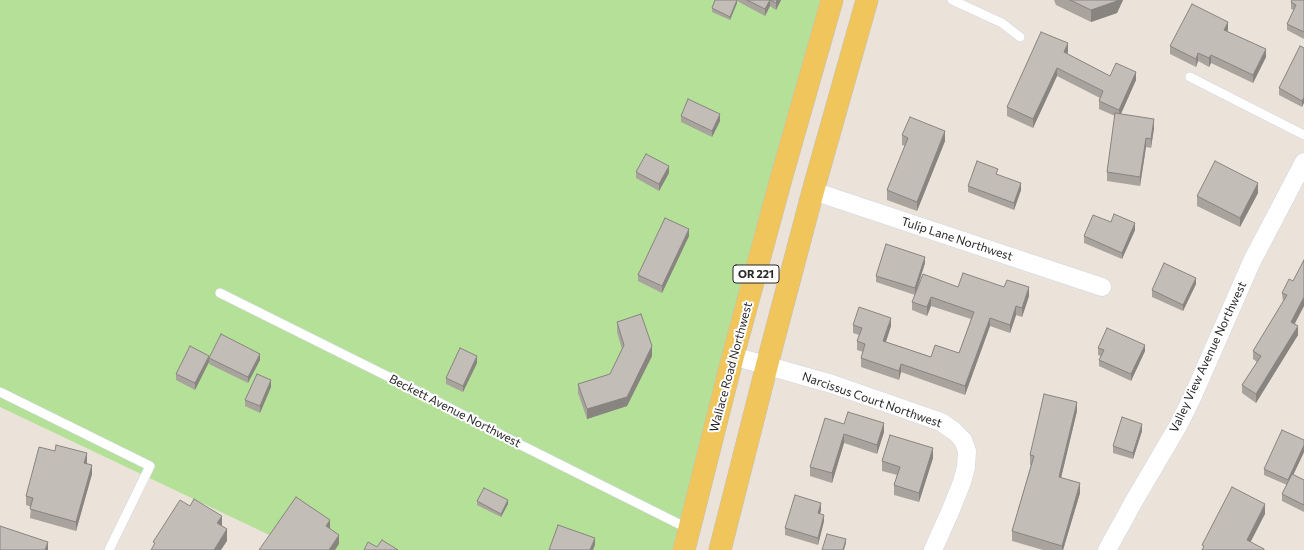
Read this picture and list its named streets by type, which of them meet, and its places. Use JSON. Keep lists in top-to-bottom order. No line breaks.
{"streets":{"main road":["OR 221","Wallace Road Northwest"],"street":["Tulip Lane Northwest","Valley View Avenue Northwest","Narcissus Court Northwest"],"lane":["Beckett Avenue Northwest"]},"crossings":[["Tulip Lane Northwest","OR 221"],["OR 221","Narcissus Court Northwest"],["Wallace Road Northwest","Narcissus Court Northwest"],["Wallace Road Northwest","Beckett Avenue Northwest"]]}
